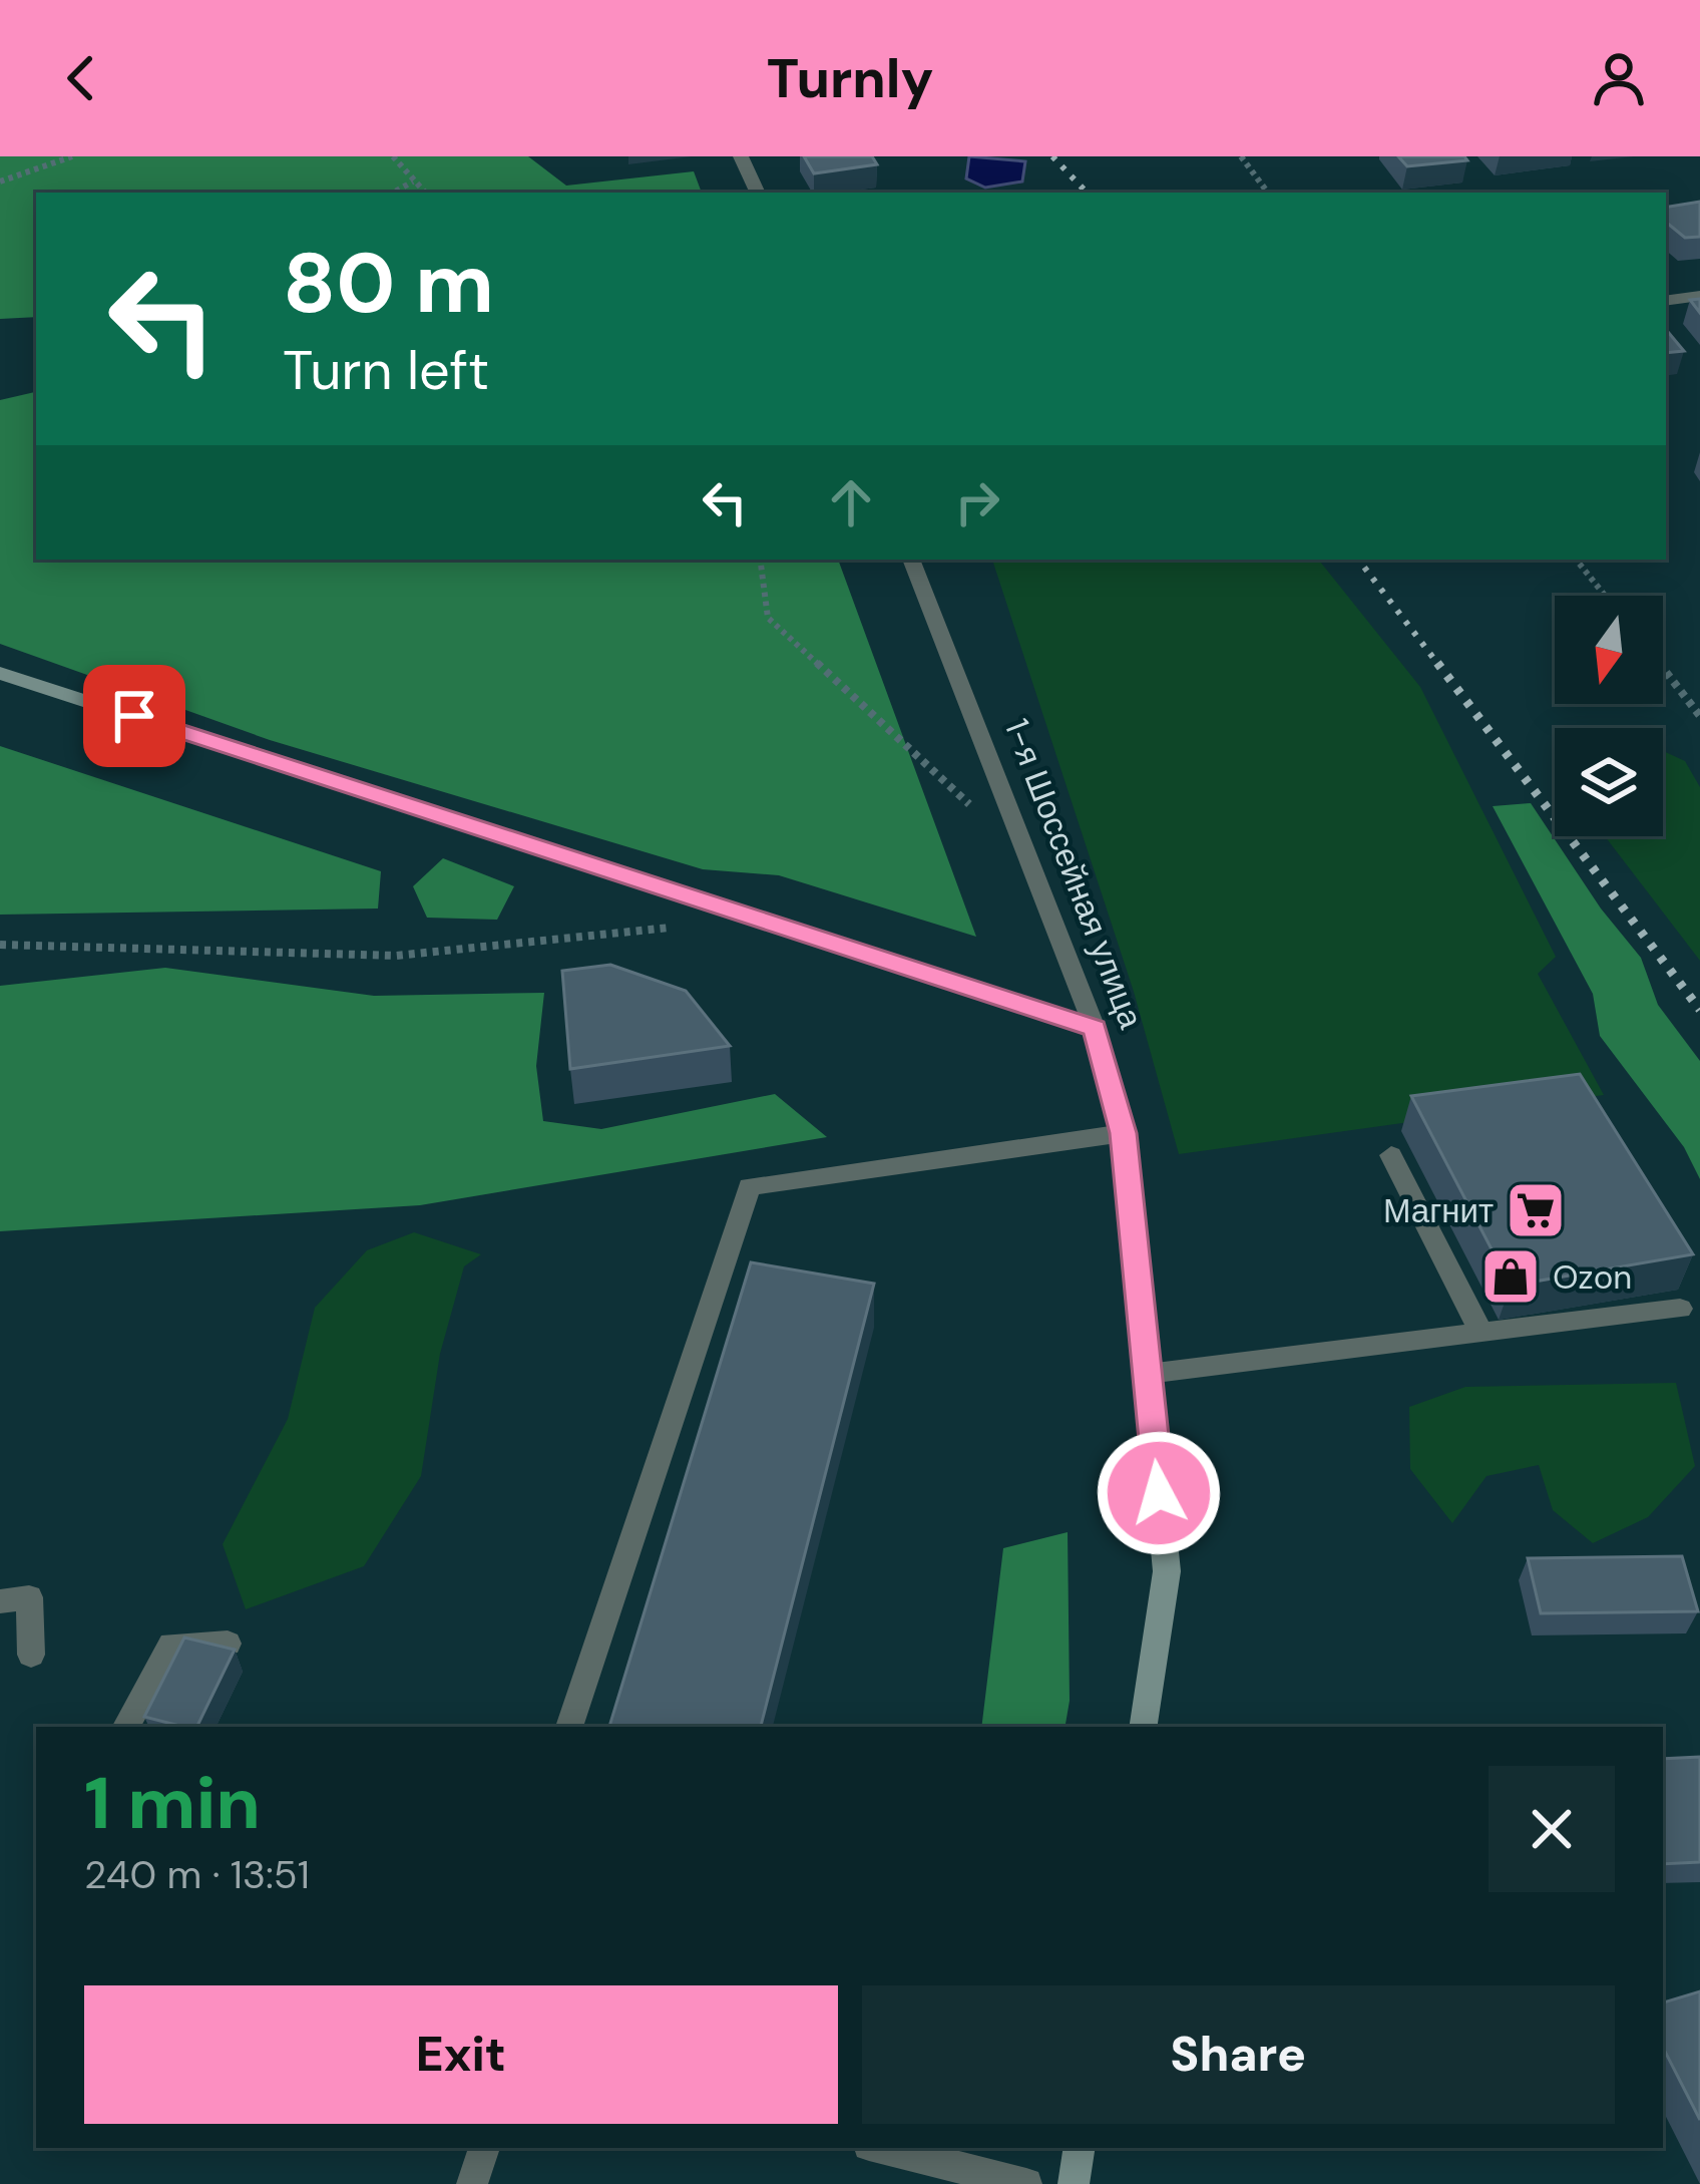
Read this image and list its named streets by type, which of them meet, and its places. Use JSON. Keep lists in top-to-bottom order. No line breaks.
{"streets":{"street":["1-я Шоссейная улица"]},"places":{"supermarket":["Магнит"],"shop":["Ozon"]},"north":"bottom","page":{"header":"Turnly","turn":["80 m","Turn left"],"heading":["1 min","240 m · 13:51"],"buttons":["Exit","Share"]}}
